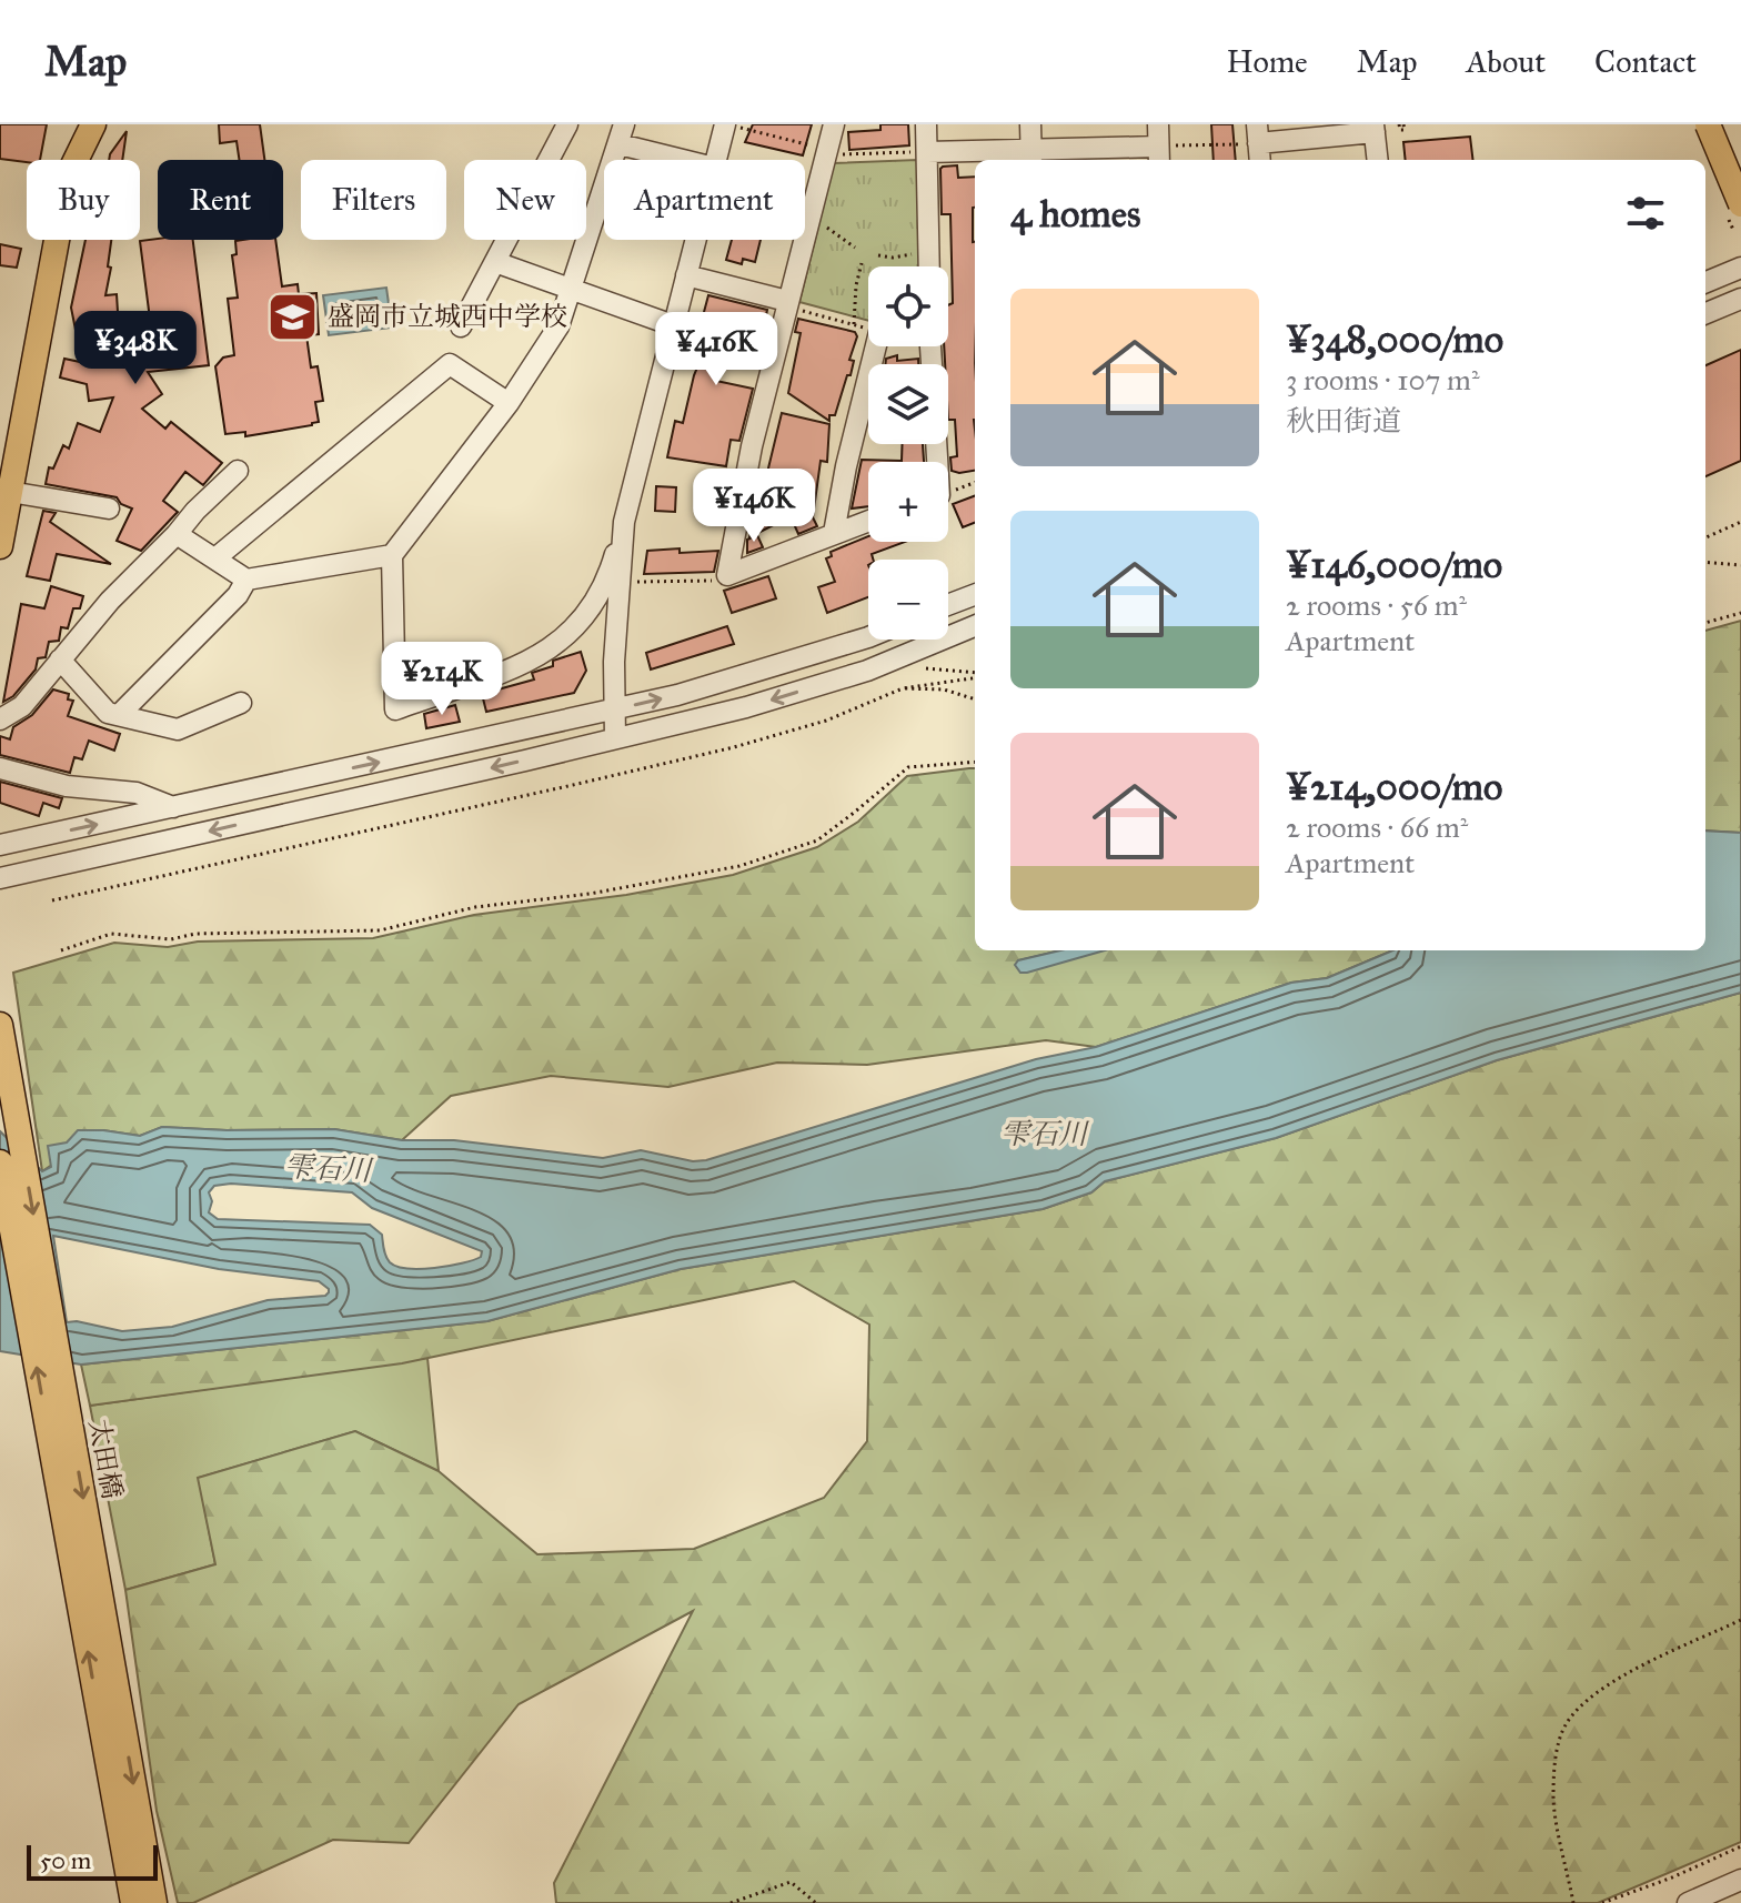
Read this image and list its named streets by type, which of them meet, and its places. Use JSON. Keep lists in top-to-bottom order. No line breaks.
{"streets":{"main road":["太田橋"]},"water":["雫石川"],"places":{"school or university":["盛岡市立城西中学校"]},"scale_bar":"50 m","page":{"header":"Map","nav":["Home","Map","About","Contact"],"chip":["Buy","Rent","Filters","New","Apartment"],"heading":"4 homes","map_buttons":["+","−"],"list":[{"name":"¥348,000/mo","note":"3 rooms · 107 m² · 秋田街道"},{"name":"¥146,000/mo","note":"2 rooms · 56 m² · Apartment"},{"name":"¥214,000/mo","note":"2 rooms · 66 m² · Apartment"}],"price":["¥348K","¥416K","¥146K","¥214K"],"scale":"50 m"}}
